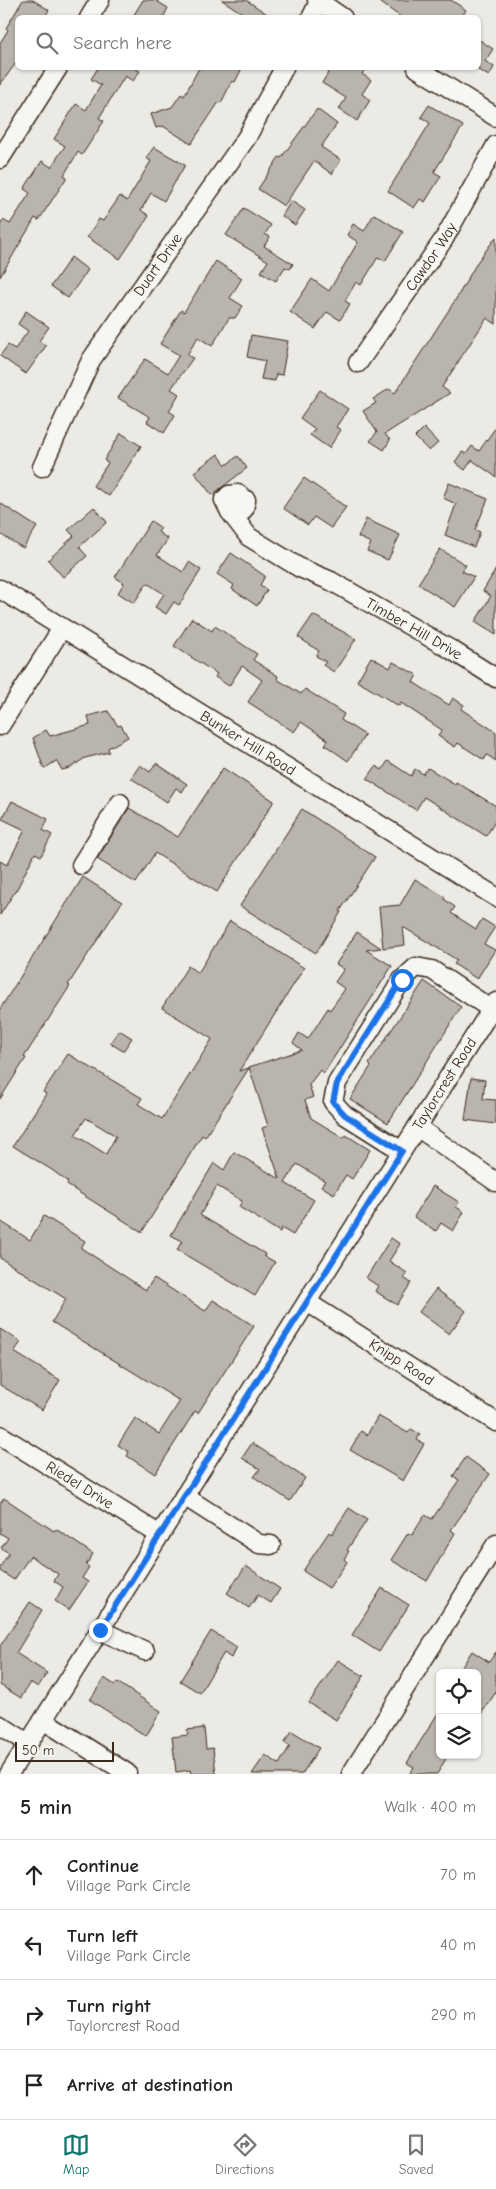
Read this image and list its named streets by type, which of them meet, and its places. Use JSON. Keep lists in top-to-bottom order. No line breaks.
{"streets":{"street":["Cawdor Way","Duart Drive","Timber Hill Drive","Bunker Hill Road","Taylorcrest Road","Knipp Road","Riedel Drive"]},"crossings":[["Taylorcrest Road","Knipp Road"],["Taylorcrest Road","Riedel Drive"]],"scale_bar":"50 m","page":{"search":"Search here","scale":"50 m","heading":["5 min","Walk · 400 m"],"list":[["Continue","Village Park Circle","70 m"],["Turn left","Village Park Circle","40 m"],["Turn right","Taylorcrest Road","290 m"],"Arrive at destination"],"nav":["Map","Directions","Saved"]}}
